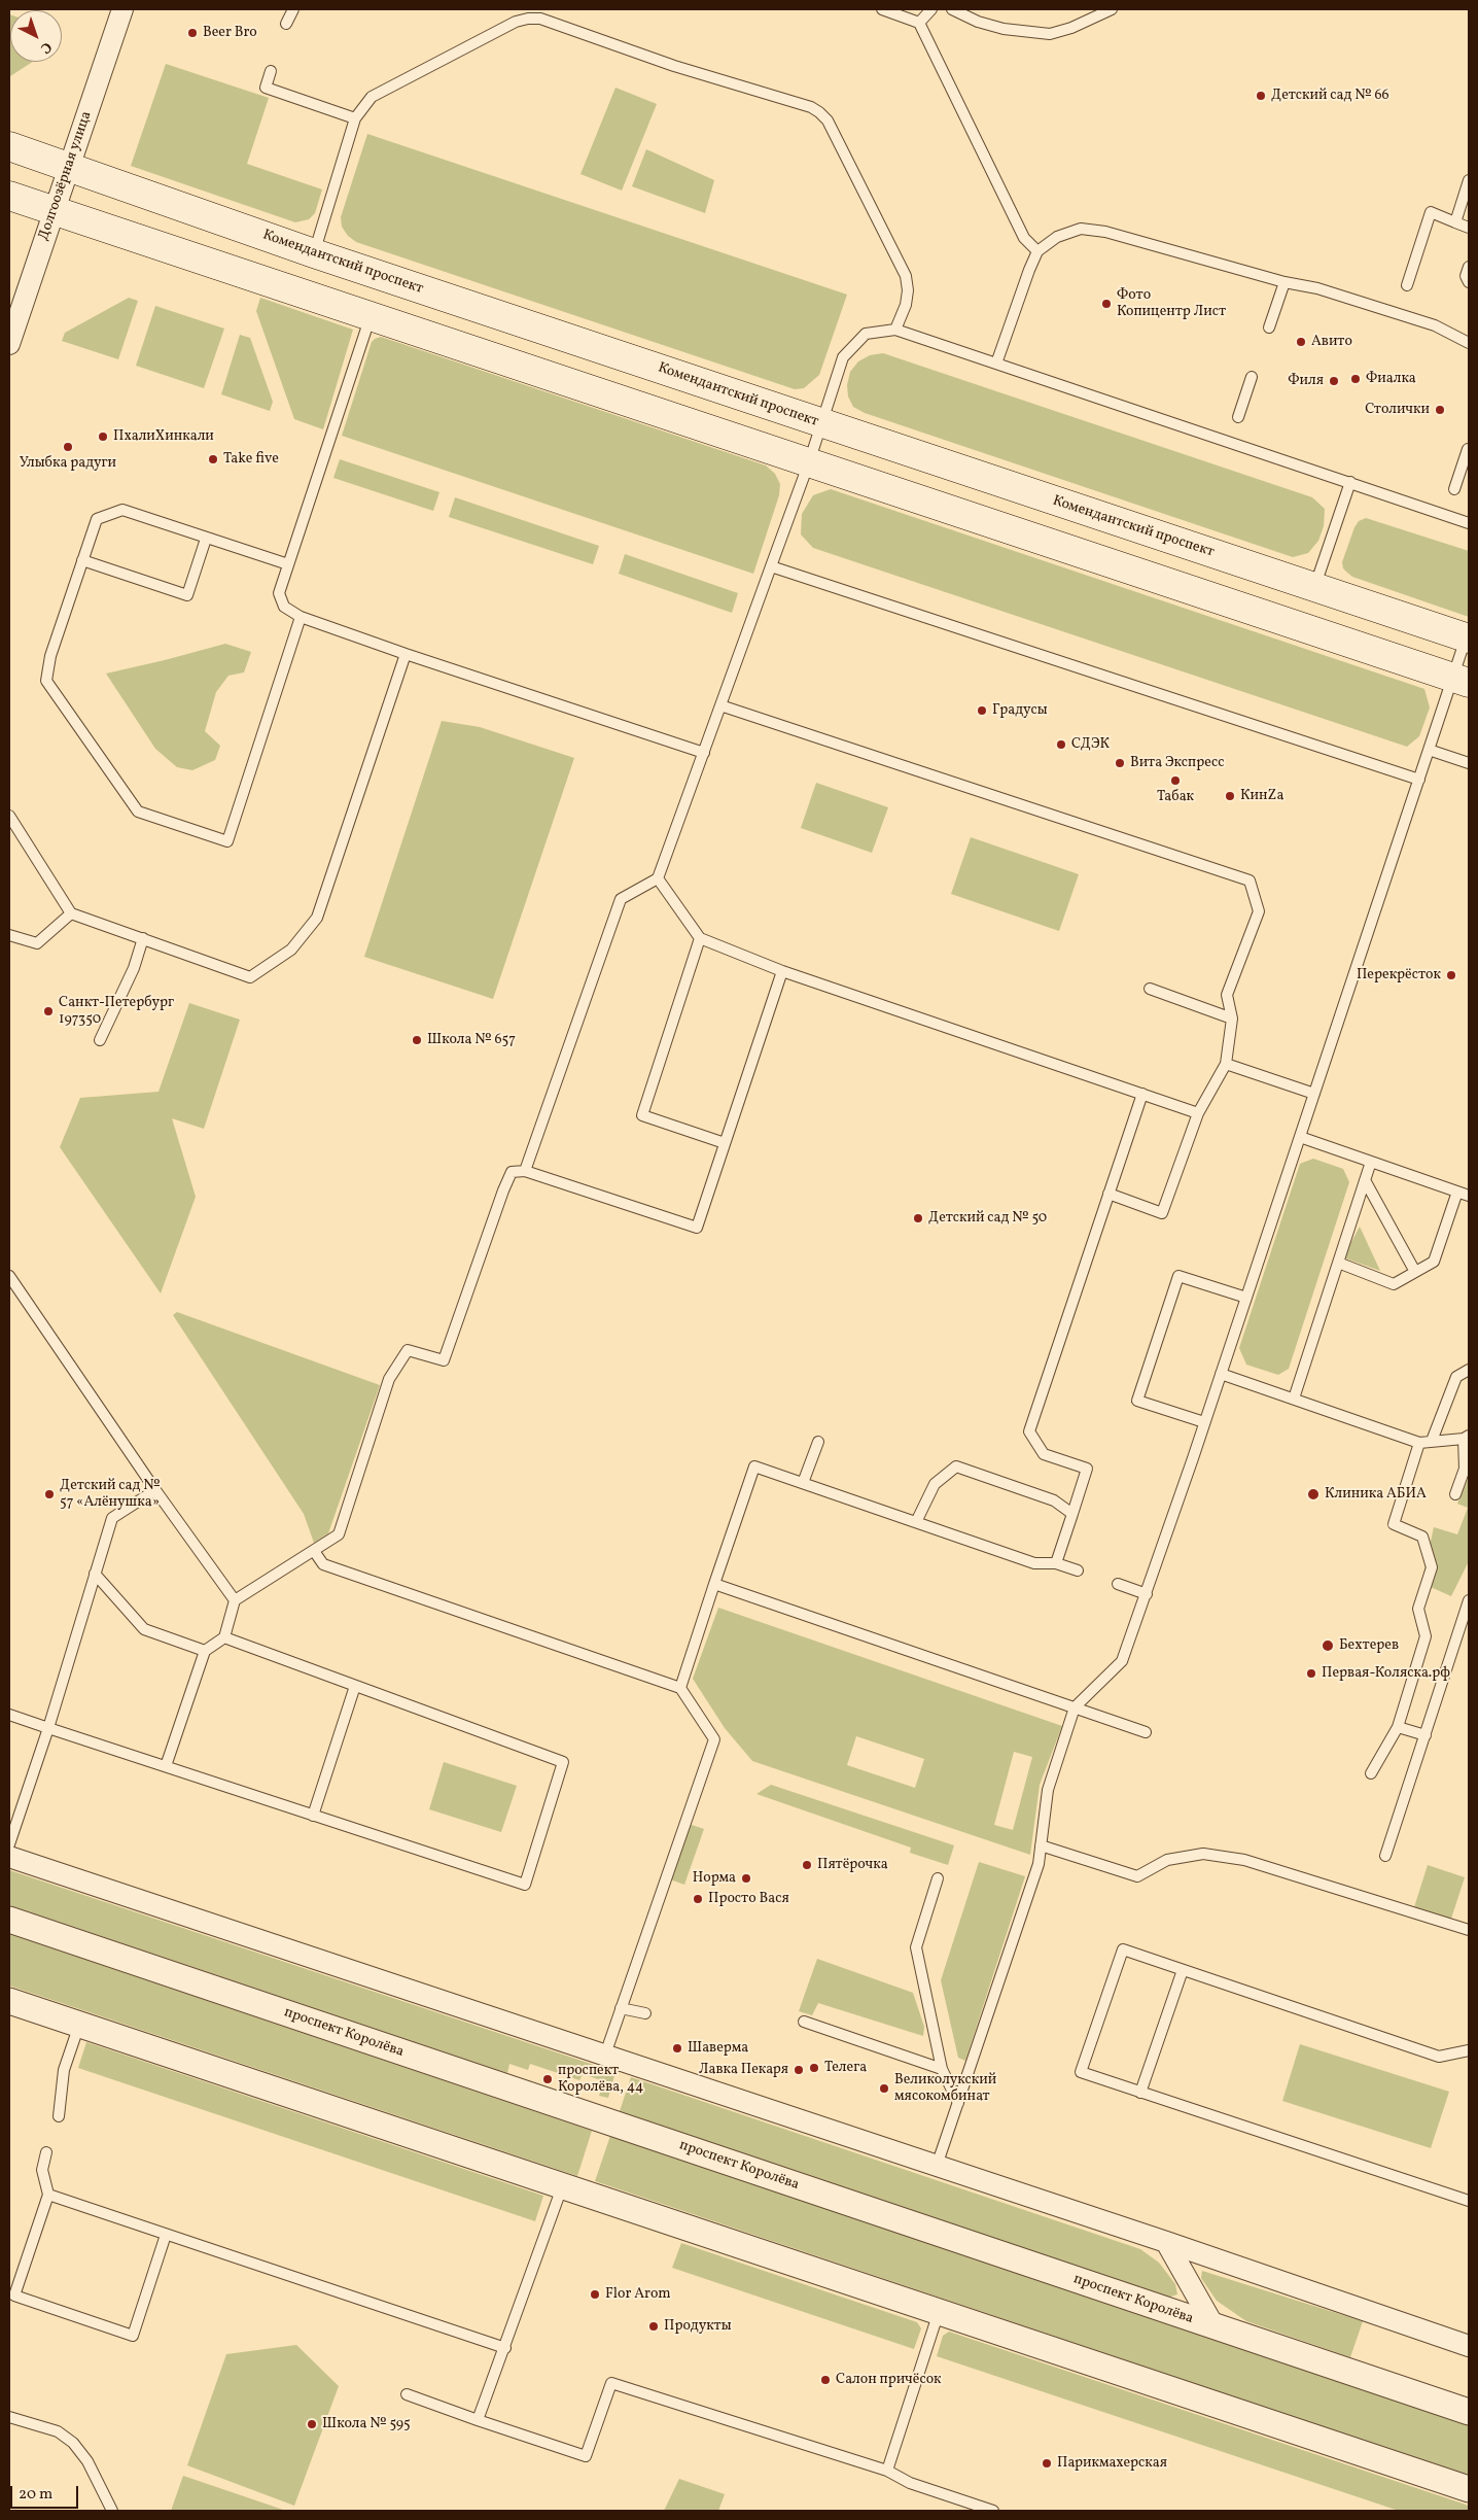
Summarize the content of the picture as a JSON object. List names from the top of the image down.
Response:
{
  "streets": {
    "main road": ["Комендантский проспект"],
    "street": ["Долгоозёрная улица", "проспект Королёва"]
  },
  "crossings": [
    ["Долгоозёрная улица", "Комендантский проспект"]
  ],
  "places": [
    "Beer Bro",
    "Детский сад № 66",
    "Фото Копицентр Лист",
    "Авито",
    "Фиалка",
    "Филя",
    "Столички",
    "ПхалиХинкали",
    "Улыбка радуги",
    "Take five",
    "Градусы",
    "СДЭК",
    "Вита Экспресс",
    "Табак",
    "КинZa",
    "Перекрёсток",
    "Санкт-Петербург 197350",
    "Школа № 657",
    "Детский сад № 50",
    "Детский сад № 57 «Алёнушка»",
    "Клиника АБИА",
    "Бехтерев",
    "Первая-Коляска.рф",
    "Пятёрочка",
    "Норма",
    "Просто Вася",
    "Шаверма",
    "Телега",
    "Лавка Пекаря",
    "проспект Королёва, 44",
    "Великолукский мясокомбинат",
    "Flor Arom",
    "Продукты",
    "Салон причёсок",
    "Школа № 595",
    "Парикмахерская"
  ],
  "scale_bar": "20 m",
  "north": "bottom right"
}
